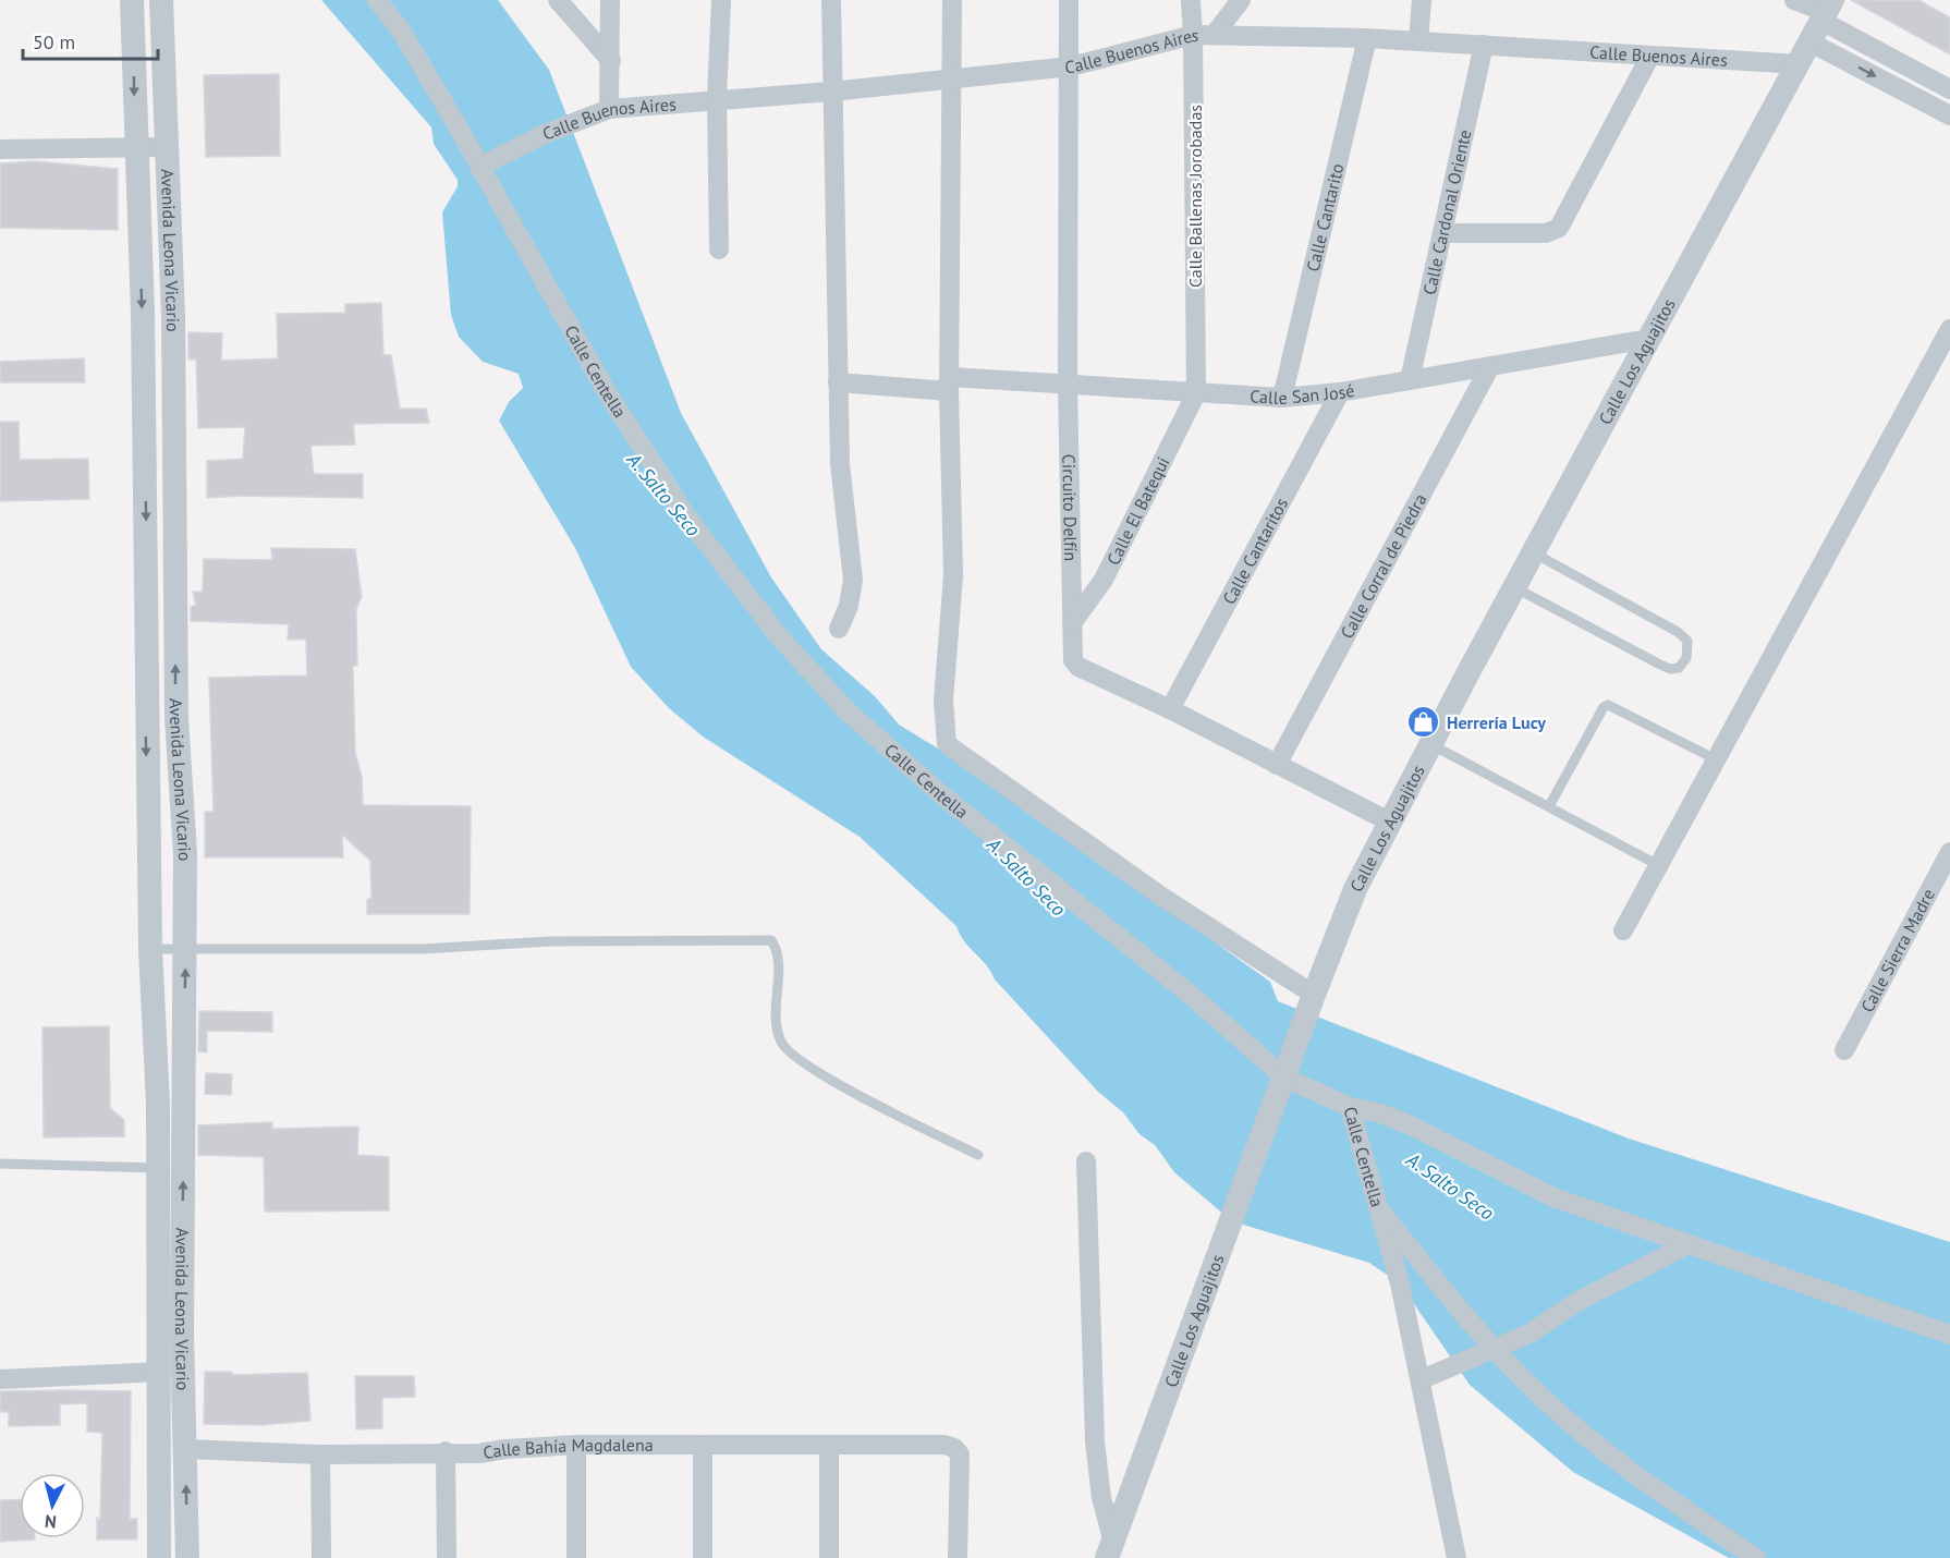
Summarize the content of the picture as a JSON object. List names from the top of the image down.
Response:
{
  "streets": {
    "street": [
      "Calle Buenos Aires",
      "Calle Ballenas Jorobadas",
      "Calle Cardonal Oriente",
      "Calle Cantarito",
      "Avenida Leona Vicario",
      "Calle Los Aguajitos",
      "Calle Centella",
      "Calle San José",
      "Circuito Delfín",
      "Calle El Batequi",
      "Calle Cantaritos",
      "Calle Corral de Piedra",
      "Calle Sierra Madre",
      "Calle Bahía Magdalena"
    ]
  },
  "crossings": [
    ["Calle Buenos Aires", "Calle Ballenas Jorobadas"],
    ["Calle Buenos Aires", "Calle Cardonal Oriente"],
    ["Calle Buenos Aires", "Calle Cantarito"],
    ["Calle Buenos Aires", "Calle Los Aguajitos"],
    ["Calle Buenos Aires", "Calle Centella"],
    ["Calle Buenos Aires", "Circuito Delfín"],
    ["Calle Ballenas Jorobadas", "Calle San José"],
    ["Calle Ballenas Jorobadas", "Calle El Batequi"],
    ["Calle Cardonal Oriente", "Calle San José"],
    ["Calle Cantarito", "Calle San José"],
    ["Avenida Leona Vicario", "Calle Bahía Magdalena"],
    ["Calle Los Aguajitos", "Calle Centella"],
    ["Calle Los Aguajitos", "Calle San José"],
    ["Calle Los Aguajitos", "Circuito Delfín"],
    ["Calle San José", "Circuito Delfín"],
    ["Calle San José", "Calle El Batequi"],
    ["Calle San José", "Calle Cantaritos"],
    ["Calle San José", "Calle Corral de Piedra"],
    ["Circuito Delfín", "Calle El Batequi"],
    ["Circuito Delfín", "Calle Cantaritos"],
    ["Circuito Delfín", "Calle Corral de Piedra"]
  ],
  "water": ["A. Salto Seco"],
  "places": {
    "shop": ["Herrería Lucy"]
  },
  "scale_bar": "50 m",
  "north": "bottom"
}
